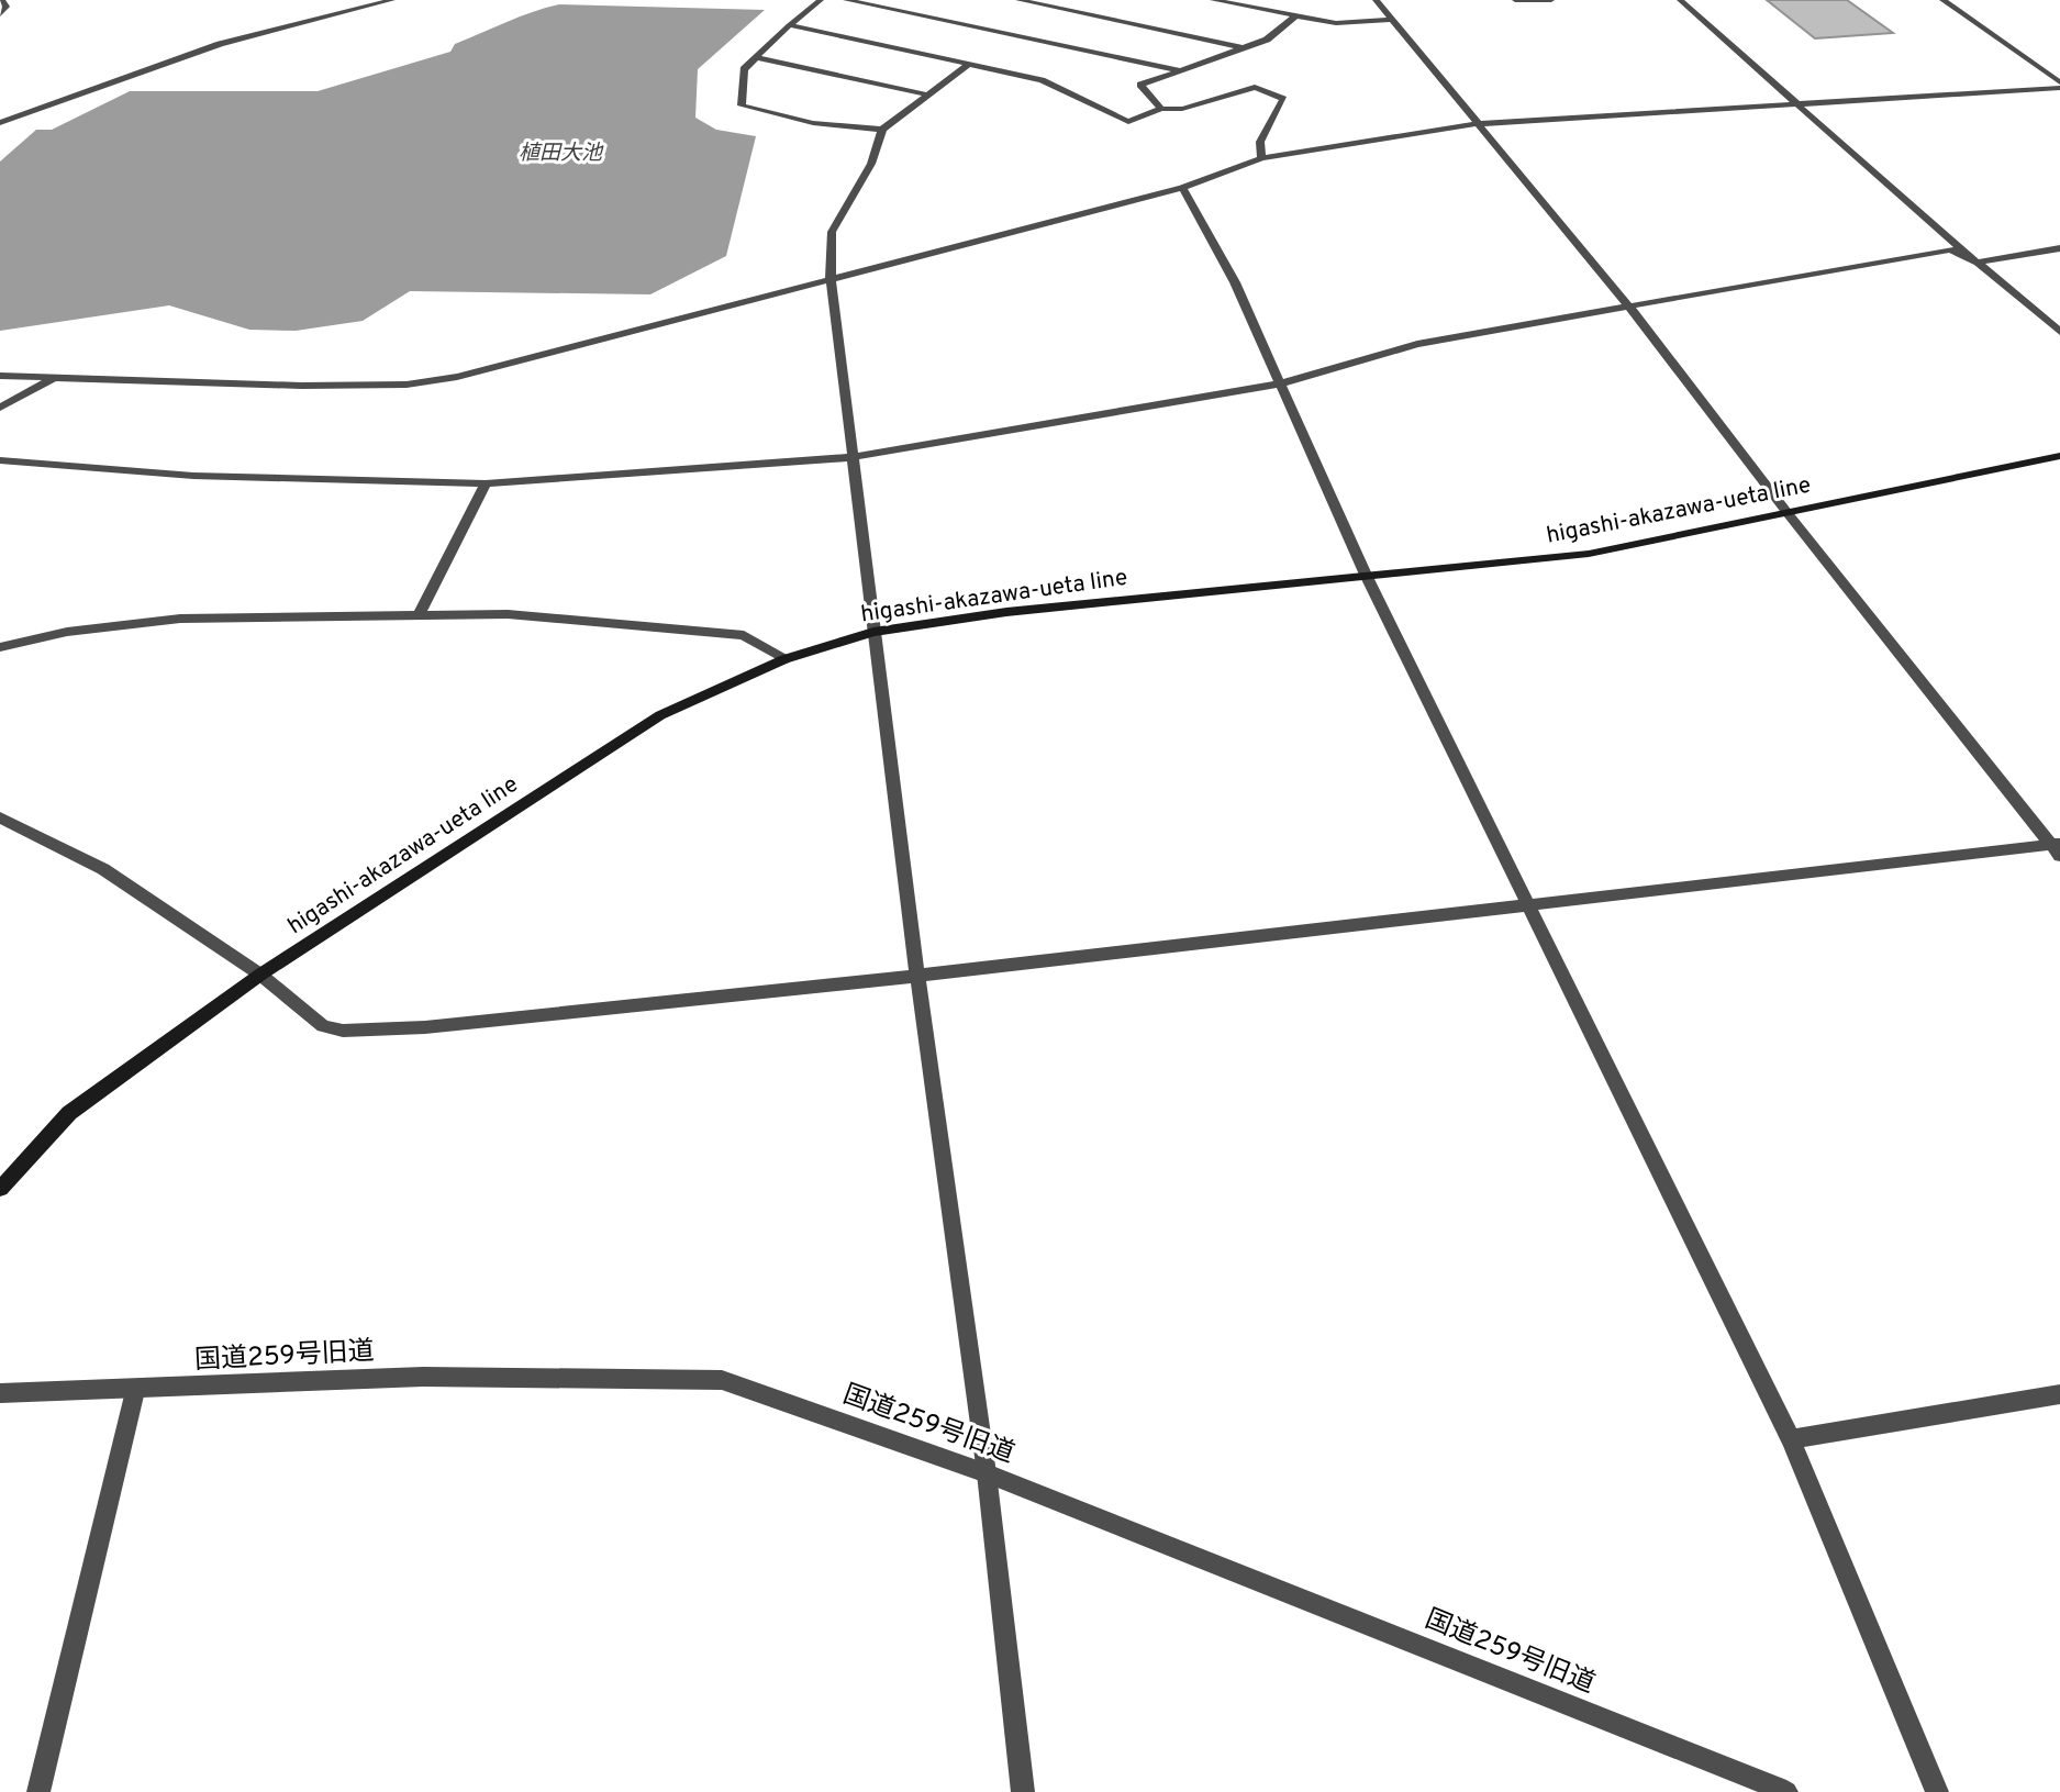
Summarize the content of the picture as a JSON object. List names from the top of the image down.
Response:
{
  "streets": {
    "main road": ["higashi-akazawa-ueta line"],
    "street": ["国道259号旧道"]
  },
  "water": ["植田大池"]
}
